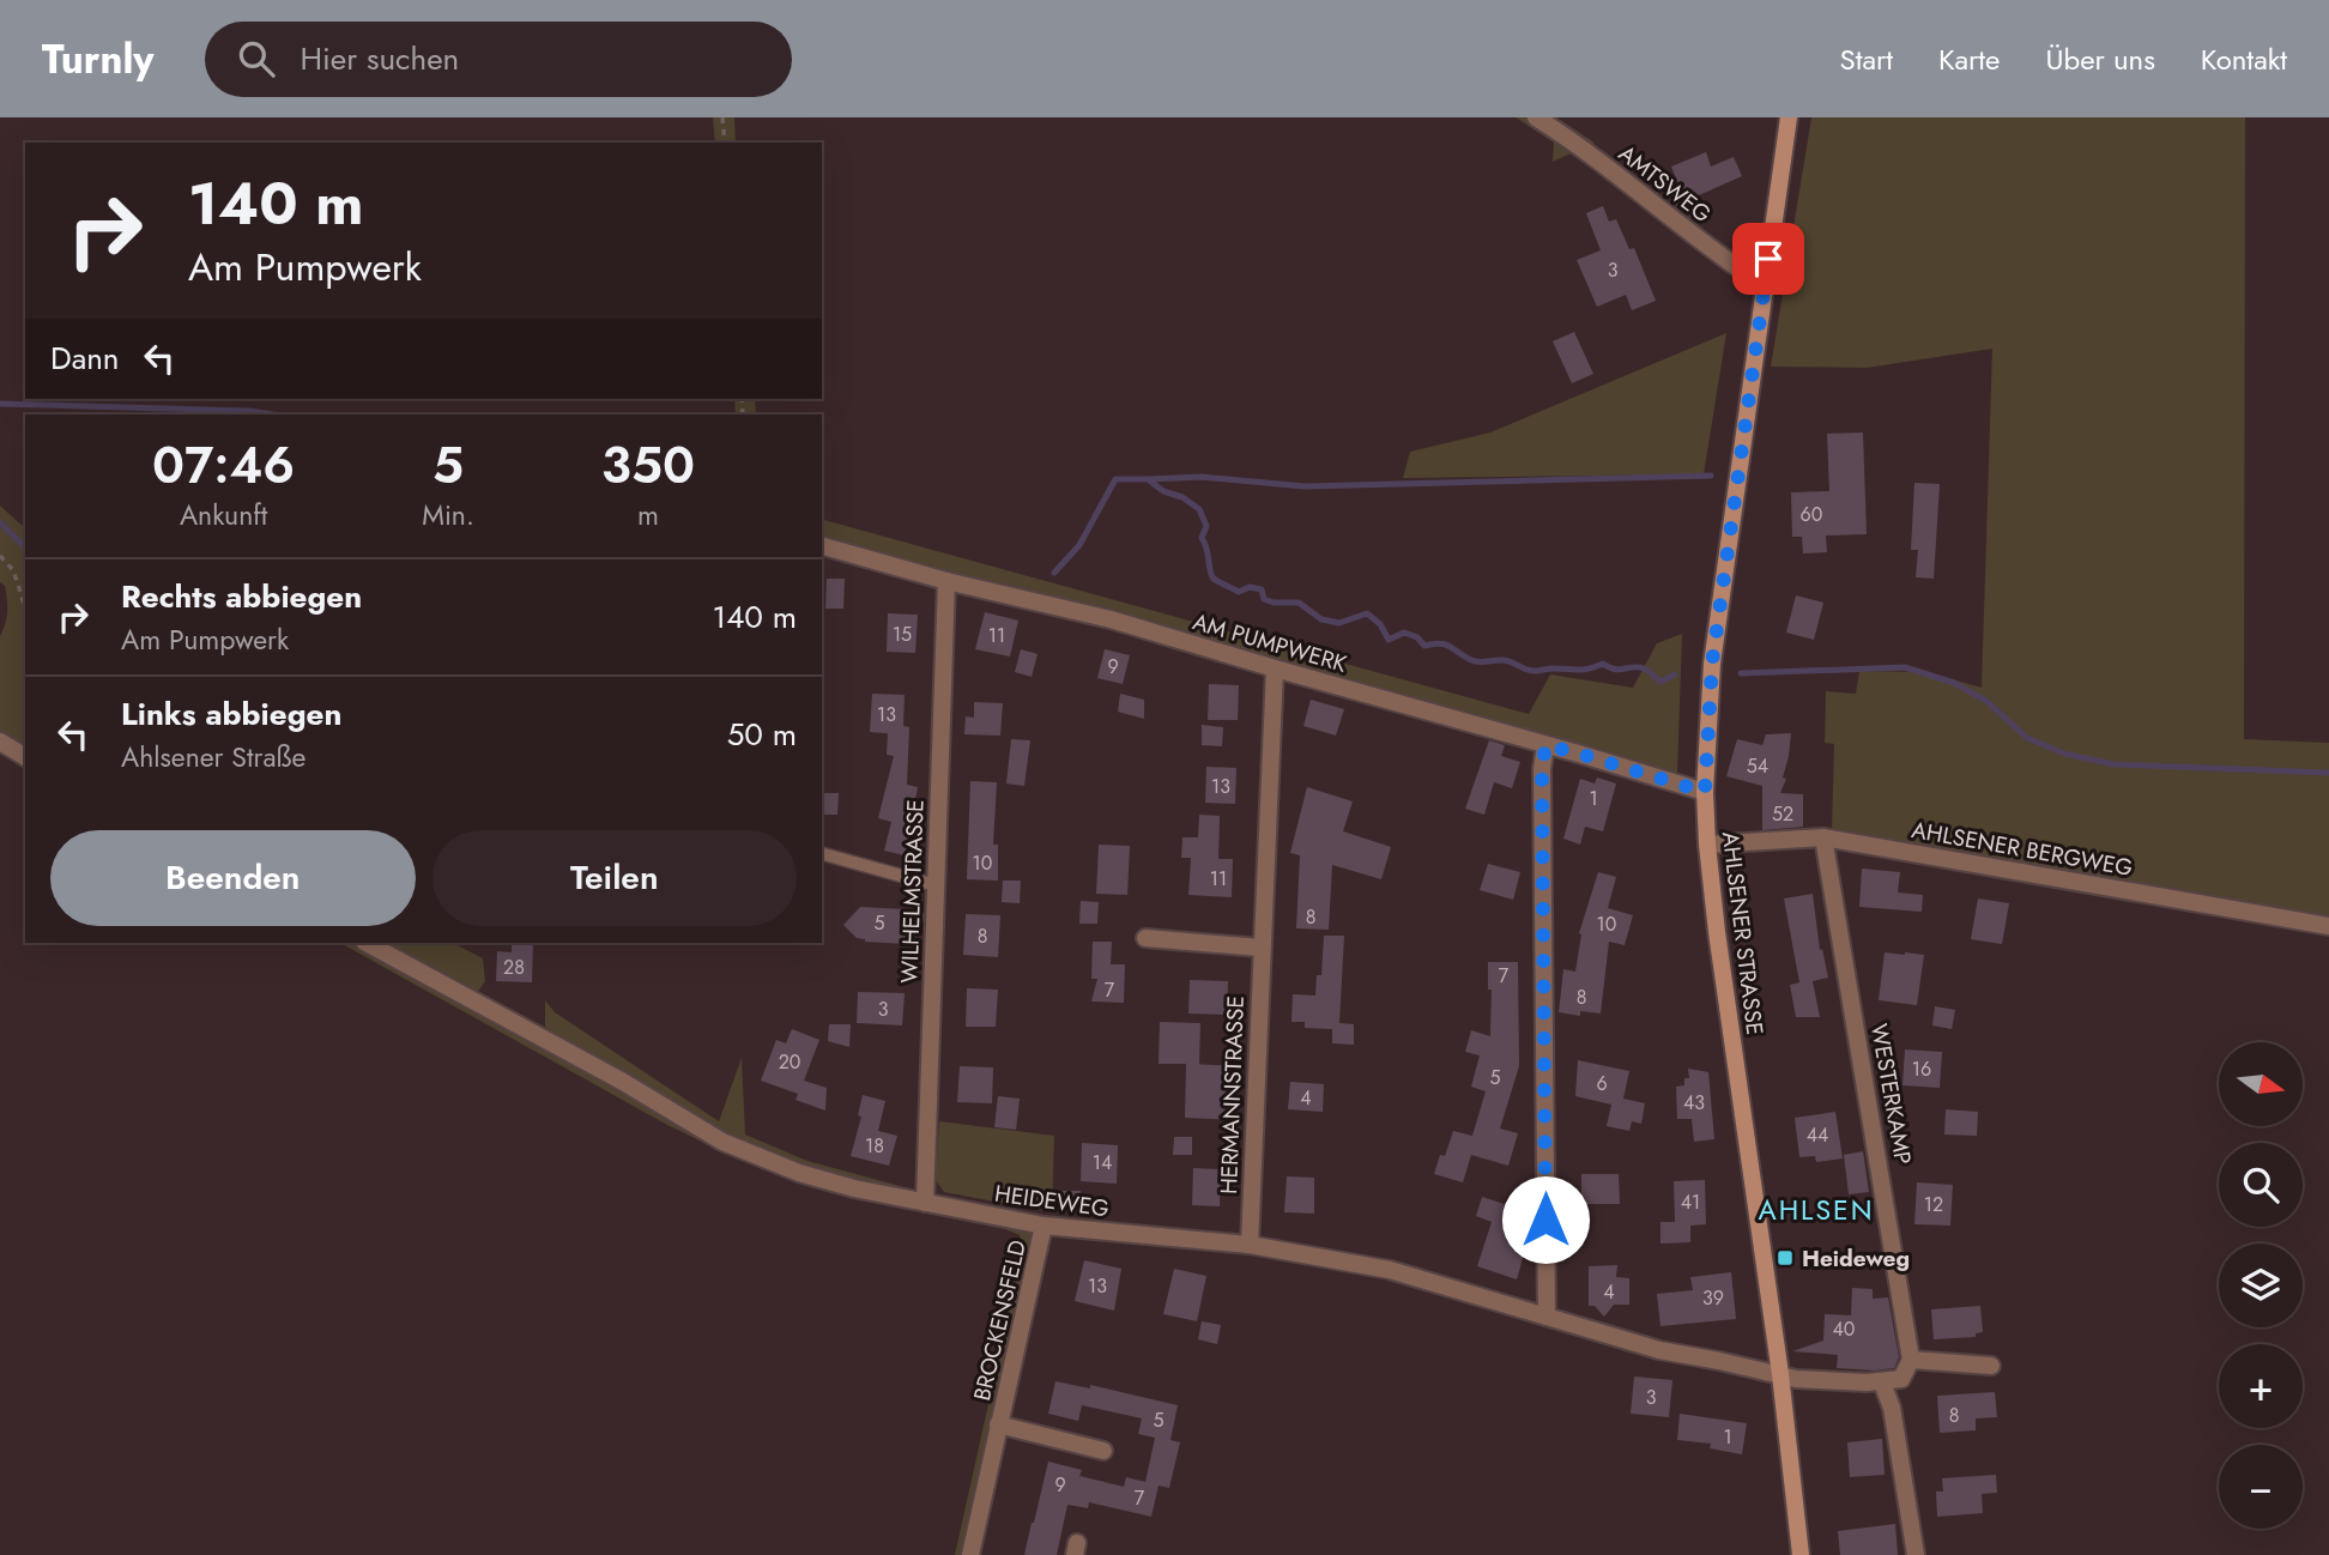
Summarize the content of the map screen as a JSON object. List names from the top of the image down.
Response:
{
  "streets": {
    "main road": ["AHLSENER STRASSE"],
    "street": [
      "AMTSWEG",
      "AM PUMPWERK",
      "AHLSENER BERGWEG",
      "WILHELMSTRASSE",
      "WESTERKAMP",
      "HERMANNSTRASSE",
      "HEIDEWEG",
      "BROCKENSFELD"
    ]
  },
  "crossings": [
    ["AMTSWEG", "AHLSENER STRASSE"],
    ["AM PUMPWERK", "WILHELMSTRASSE"],
    ["AM PUMPWERK", "AHLSENER STRASSE"],
    ["AM PUMPWERK", "HERMANNSTRASSE"],
    ["AHLSENER BERGWEG", "AHLSENER STRASSE"],
    ["AHLSENER BERGWEG", "WESTERKAMP"],
    ["WILHELMSTRASSE", "HEIDEWEG"],
    ["AHLSENER STRASSE", "HEIDEWEG"],
    ["HERMANNSTRASSE", "HEIDEWEG"],
    ["HEIDEWEG", "BROCKENSFELD"]
  ],
  "districts": ["AHLSEN"],
  "places": {
    "transit": ["Heideweg"]
  },
  "house_numbers": [
    "3",
    "60",
    "15",
    "11",
    "9",
    "13",
    "54",
    "13",
    "1",
    "52",
    "10",
    "11",
    "8",
    "5",
    "10",
    "8",
    "28",
    "7",
    "7",
    "8",
    "3",
    "20",
    "16",
    "5",
    "6",
    "4",
    "43",
    "44",
    "18",
    "14",
    "41",
    "12",
    "13",
    "4",
    "39",
    "40",
    "3",
    "8",
    "5",
    "1",
    "9",
    "7"
  ],
  "north": "right",
  "page": {
    "header": "Turnly",
    "search": "Hier suchen",
    "nav": [
      "Start",
      "Karte",
      "Über uns",
      "Kontakt"
    ],
    "turn": ["140 m", "Am Pumpwerk"],
    "then": "Dann",
    "eta": [
      "07:46",
      "Ankunft",
      "5",
      "Min.",
      "350",
      "m"
    ],
    "list": [
      {
        "name": "Rechts abbiegen",
        "note": "Am Pumpwerk",
        "value": "140 m"
      },
      {
        "name": "Links abbiegen",
        "note": "Ahlsener Straße",
        "value": "50 m"
      }
    ],
    "buttons": ["Beenden", "Teilen"],
    "map_buttons": ["+", "−"]
  }
}
